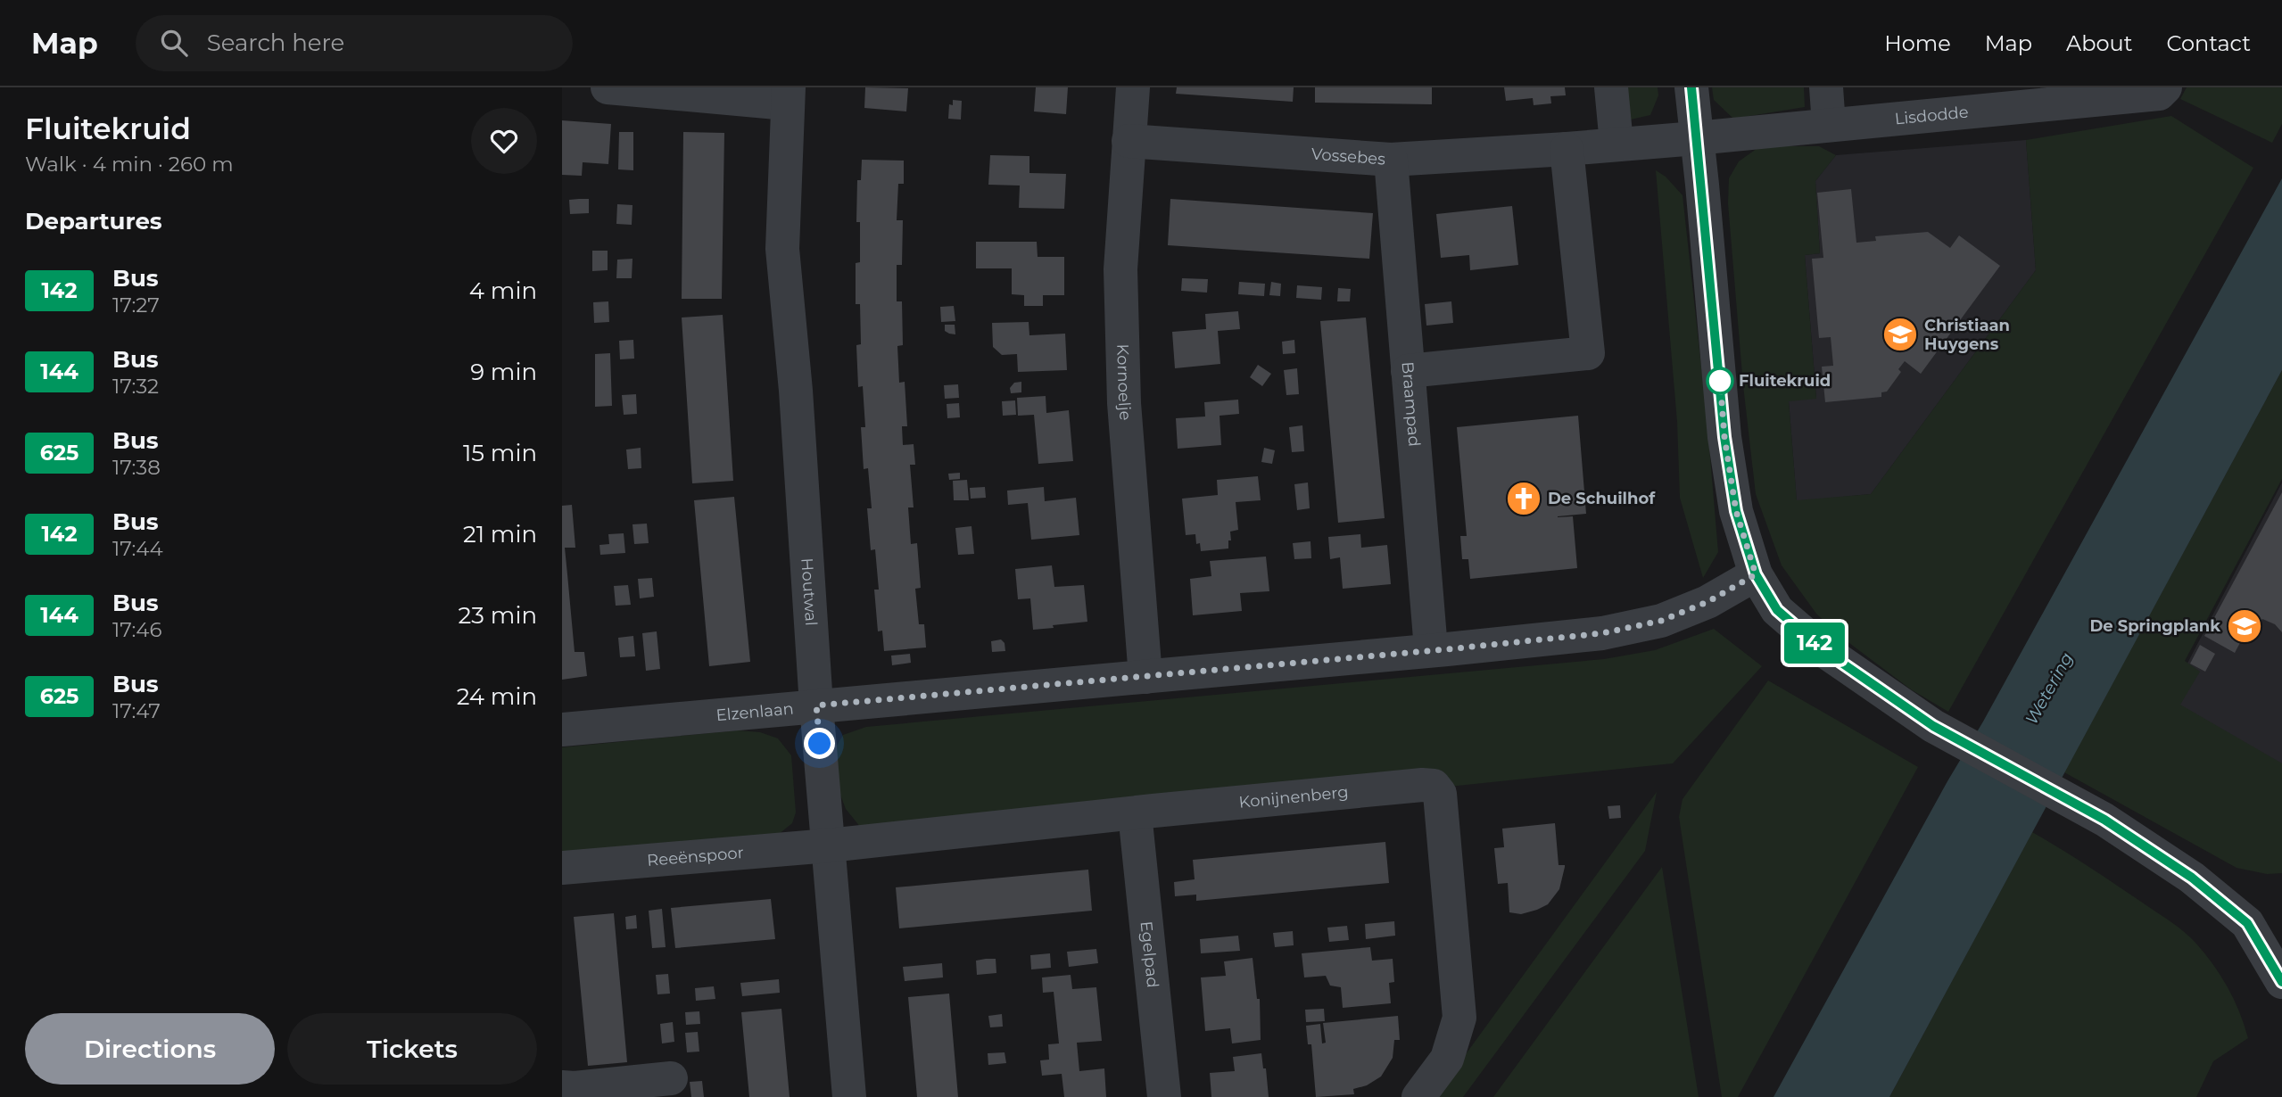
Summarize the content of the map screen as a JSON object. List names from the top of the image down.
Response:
{
  "streets": {
    "street": [
      "Lisdodde",
      "Vossebes",
      "Kornoelje",
      "Braampad",
      "Houtwal",
      "Elzenlaan",
      "Konijnenberg",
      "Reeënspoor",
      "Egelpad"
    ]
  },
  "crossings": [
    ["Lisdodde", "Vossebes"],
    ["Vossebes", "Kornoelje"],
    ["Vossebes", "Braampad"],
    ["Kornoelje", "Elzenlaan"],
    ["Braampad", "Elzenlaan"],
    ["Houtwal", "Elzenlaan"],
    ["Houtwal", "Konijnenberg"],
    ["Houtwal", "Reeënspoor"],
    ["Konijnenberg", "Reeënspoor"],
    ["Konijnenberg", "Egelpad"]
  ],
  "water": ["Wetering"],
  "places": {
    "school or university": ["Christiaan Huygens", "De Springplank"],
    "other": ["Fluitekruid"],
    "church": ["De Schuilhof"]
  },
  "lines": ["bus line 142"],
  "page": {
    "header": "Map",
    "search": "Search here",
    "nav": [
      "Home",
      "Map",
      "About",
      "Contact"
    ],
    "heading": [
      ["Fluitekruid", "Walk · 4 min · 260 m"],
      "Departures"
    ],
    "on_map": "142",
    "list": [
      {
        "mark": "142",
        "name": "Bus",
        "note": "17:27",
        "value": "4 min"
      },
      {
        "mark": "144",
        "name": "Bus",
        "note": "17:32",
        "value": "9 min"
      },
      {
        "mark": "625",
        "name": "Bus",
        "note": "17:38",
        "value": "15 min"
      },
      {
        "mark": "142",
        "name": "Bus",
        "note": "17:44",
        "value": "21 min"
      },
      {
        "mark": "144",
        "name": "Bus",
        "note": "17:46",
        "value": "23 min"
      },
      {
        "mark": "625",
        "name": "Bus",
        "note": "17:47",
        "value": "24 min"
      }
    ],
    "buttons": ["Directions", "Tickets"]
  }
}
